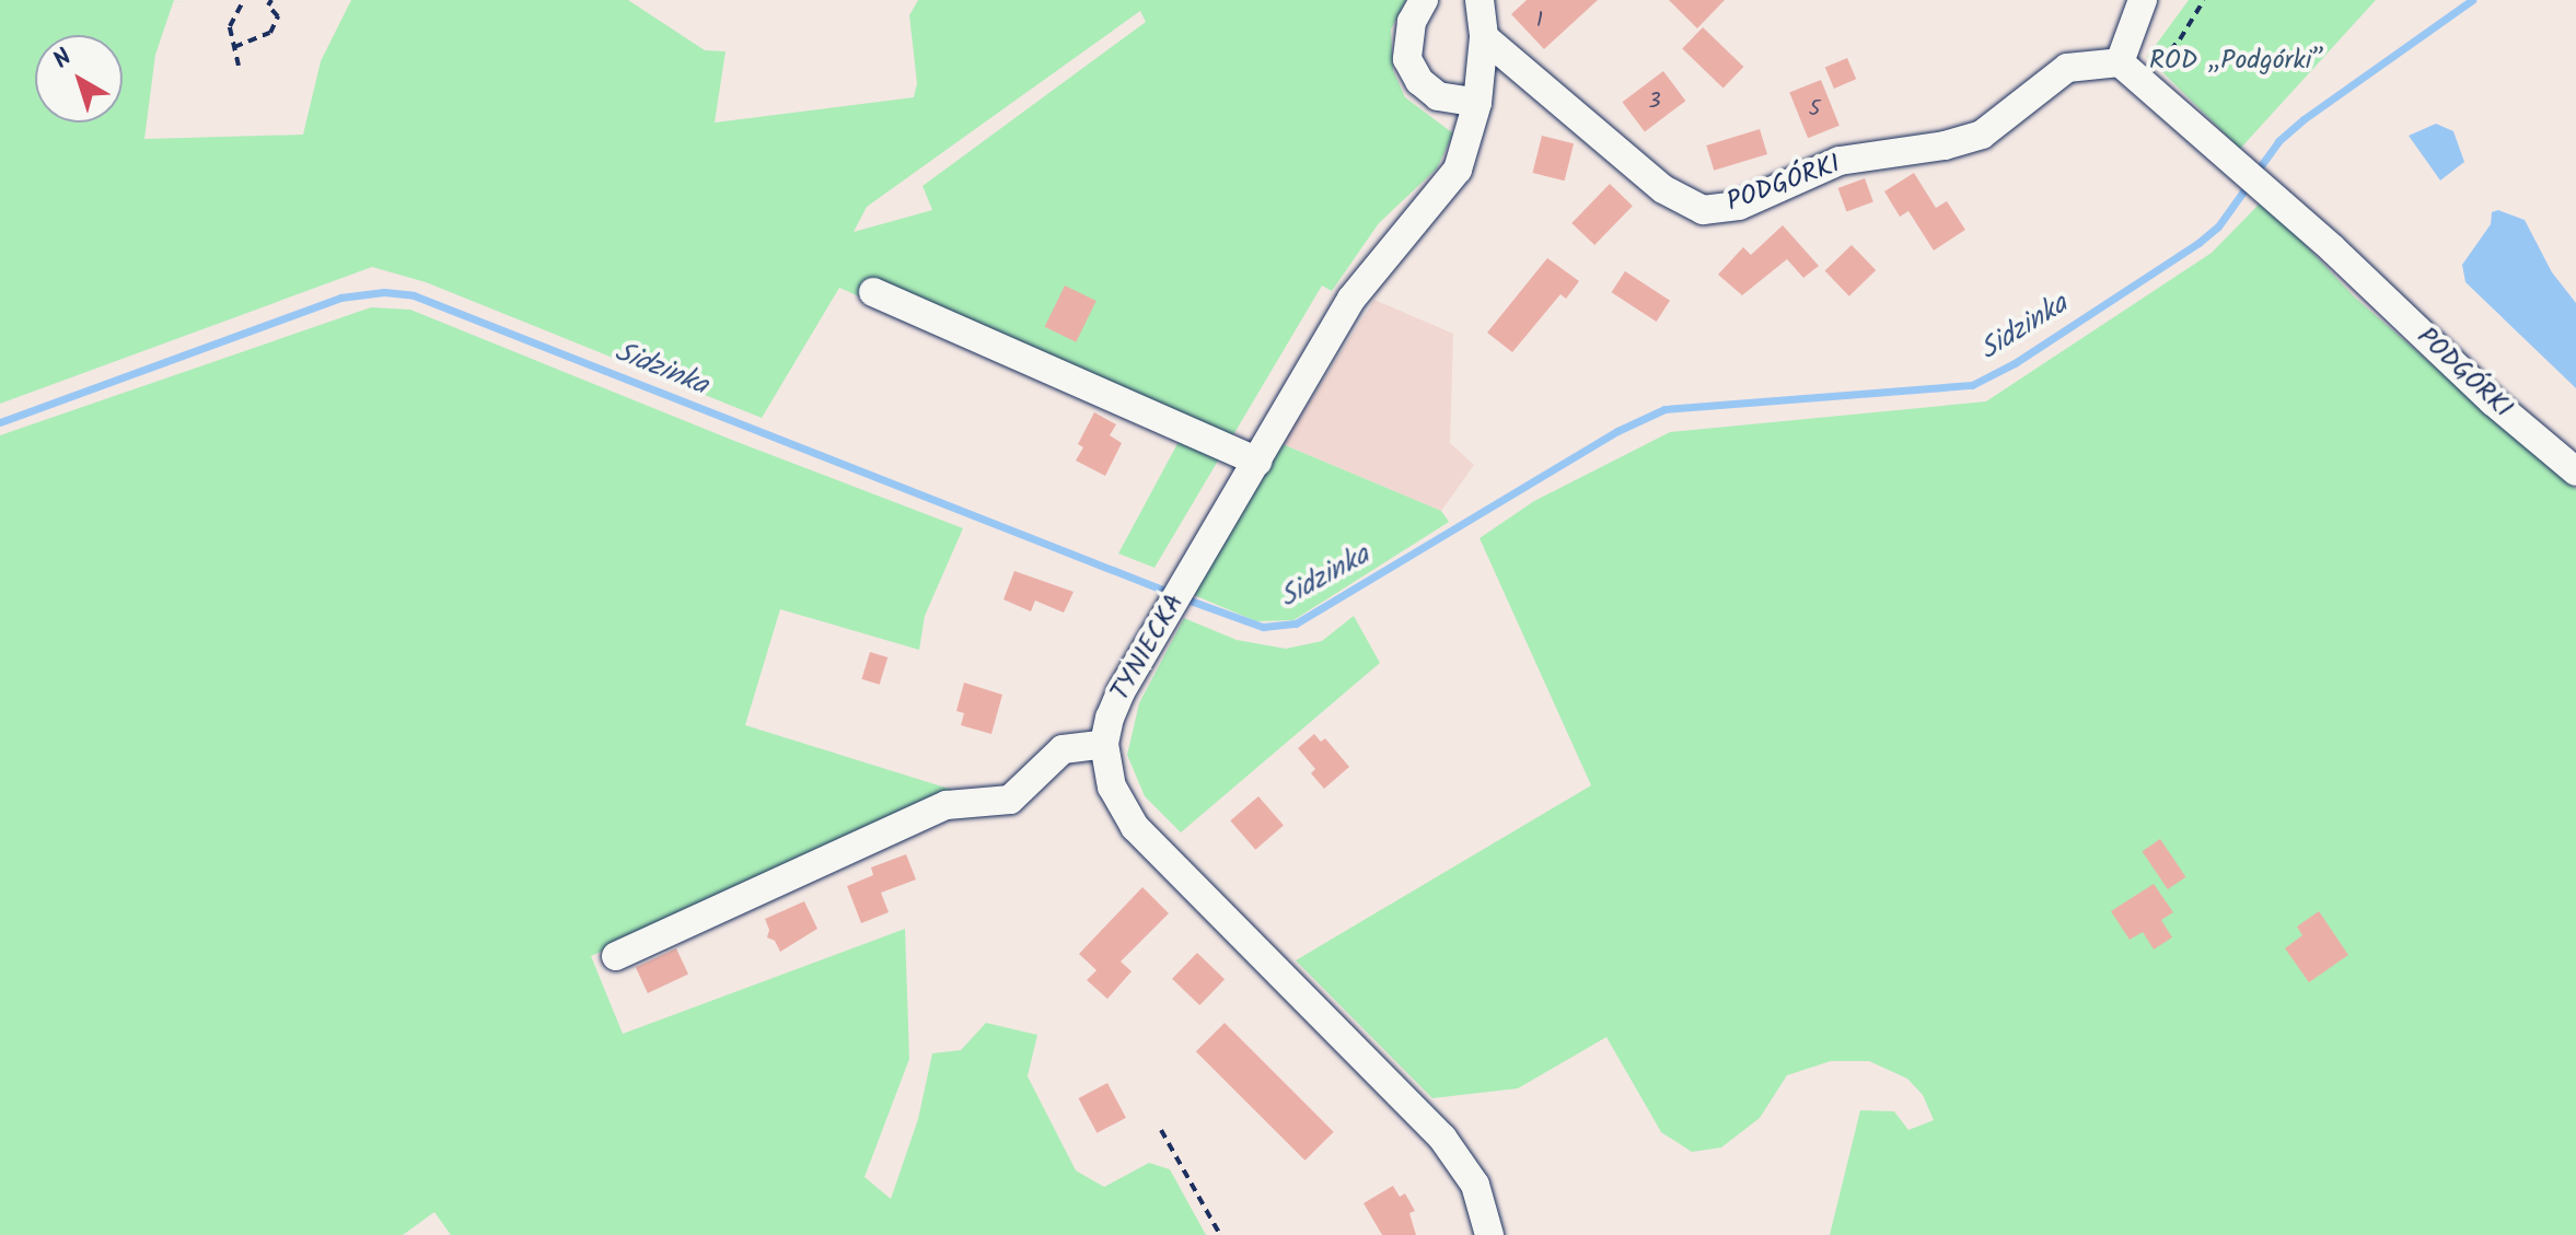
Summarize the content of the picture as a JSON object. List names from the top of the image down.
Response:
{
  "streets": {
    "street": ["PODGÓRKI", "TYNIECKA"]
  },
  "crossings": [
    ["PODGÓRKI", "TYNIECKA"]
  ],
  "water": ["Sidzinka"],
  "parks": ["ROD „Podgórki”"],
  "house_numbers": ["1", "3", "5"],
  "north": "top left"
}
